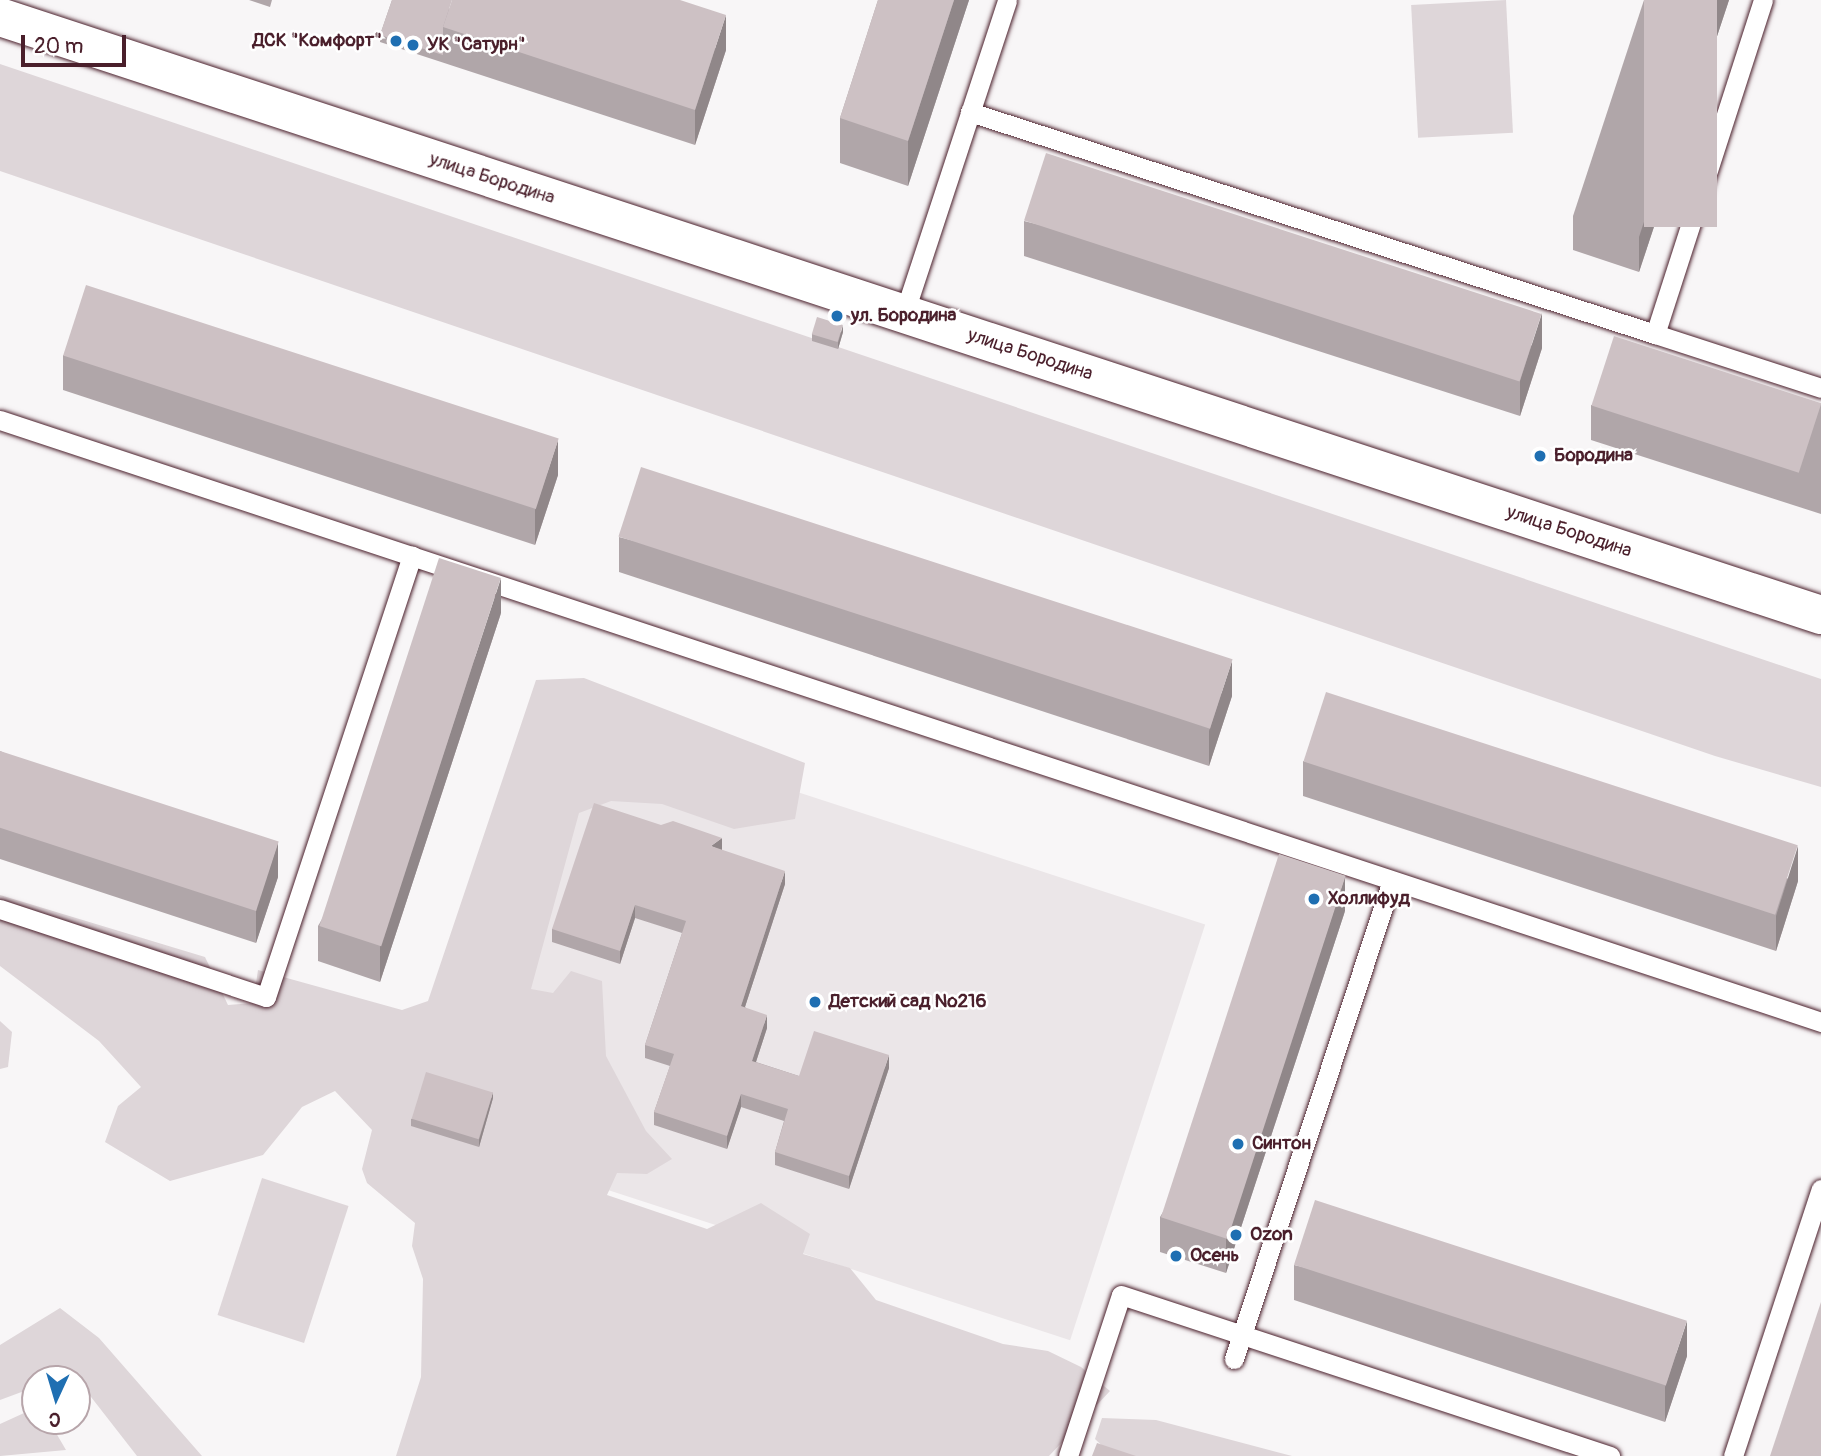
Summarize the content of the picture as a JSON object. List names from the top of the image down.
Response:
{
  "streets": {
    "street": ["улица Бородина"]
  },
  "places": [
    "ДСК \"Комфорт\"",
    "УК \"Сатурн\"",
    "ул. Бородина",
    "Бородина",
    "Холлифуд",
    "Детский сад №216",
    "Синтон",
    "Ozon",
    "Осень"
  ],
  "scale_bar": "20 m",
  "north": "bottom"
}
